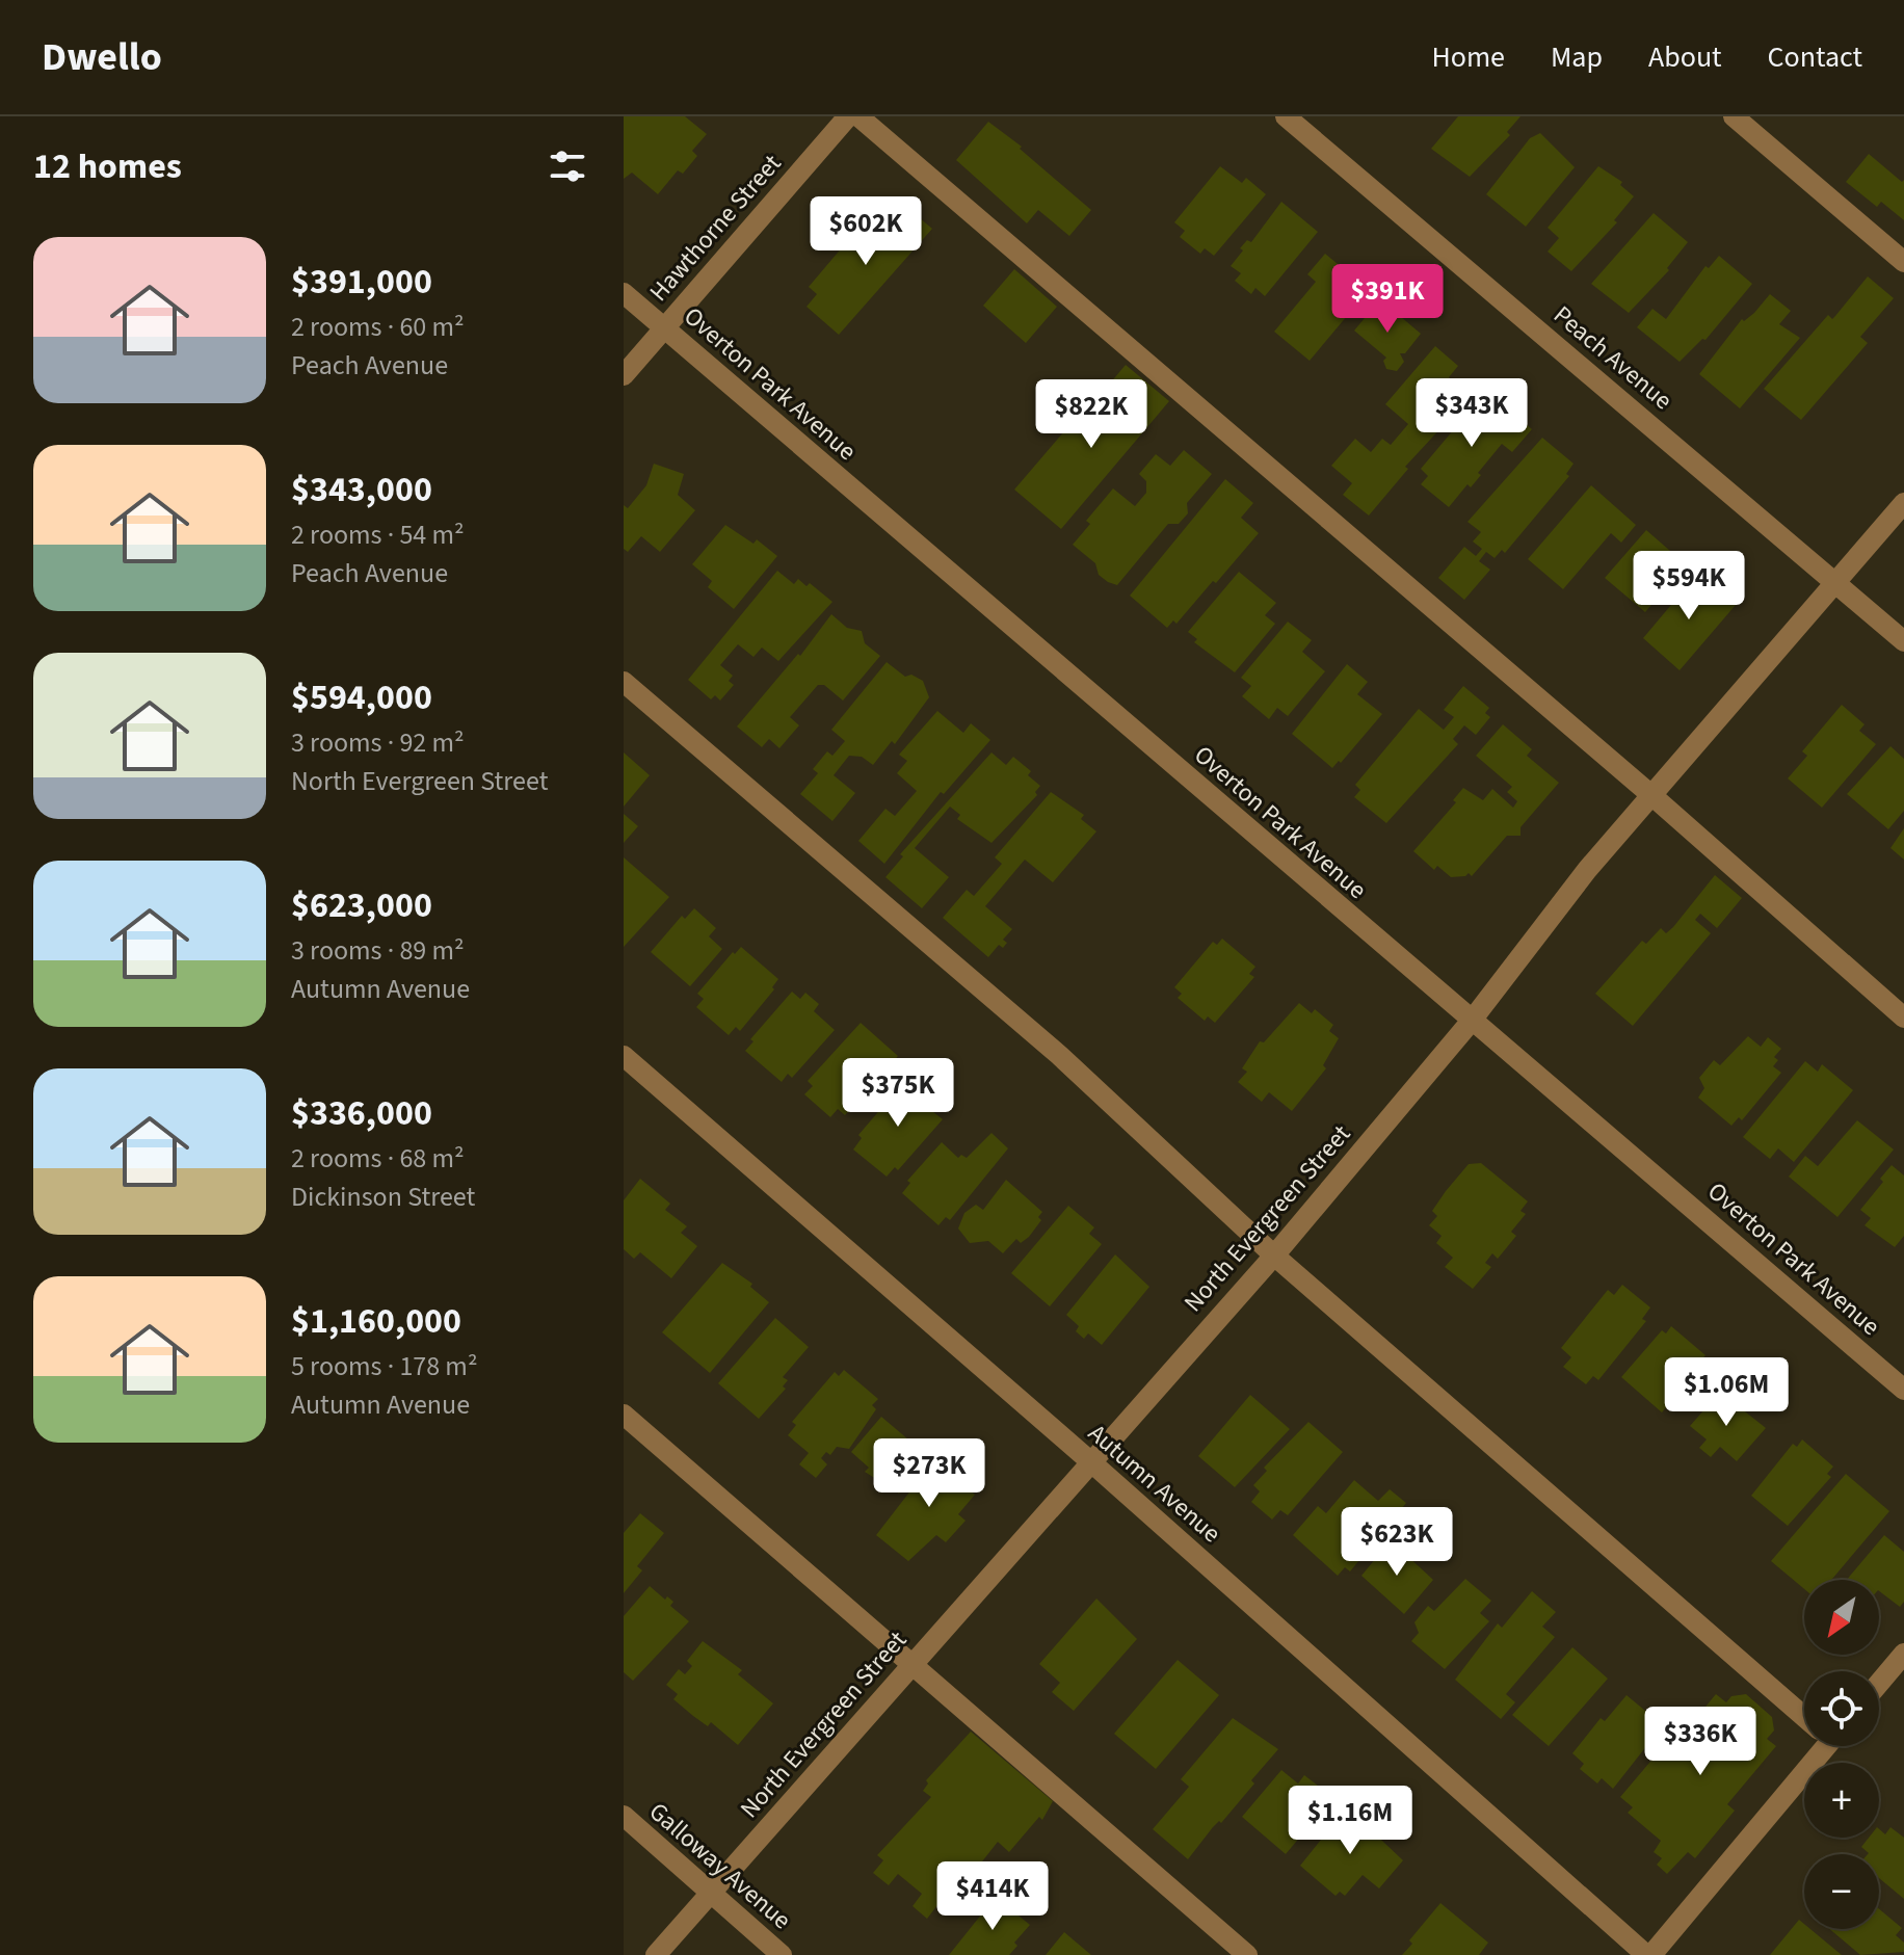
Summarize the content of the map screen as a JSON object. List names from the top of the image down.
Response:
{
  "streets": {
    "street": [
      "Hawthorne Street",
      "Peach Avenue",
      "Overton Park Avenue",
      "North Evergreen Street",
      "Autumn Avenue",
      "Galloway Avenue"
    ]
  },
  "crossings": [
    ["Hawthorne Street", "Overton Park Avenue"],
    ["Peach Avenue", "North Evergreen Street"],
    ["Overton Park Avenue", "North Evergreen Street"],
    ["North Evergreen Street", "Autumn Avenue"],
    ["North Evergreen Street", "Galloway Avenue"]
  ],
  "north": "bottom left",
  "page": {
    "header": "Dwello",
    "nav": [
      "Home",
      "Map",
      "About",
      "Contact"
    ],
    "heading": "12 homes",
    "price": [
      "$602K",
      "$391K",
      "$343K",
      "$822K",
      "$594K",
      "$375K",
      "$1.06M",
      "$273K",
      "$623K",
      "$336K",
      "$1.16M",
      "$414K"
    ],
    "list": [
      {
        "name": "$391,000",
        "note": "2 rooms · 60 m² · Peach Avenue"
      },
      {
        "name": "$343,000",
        "note": "2 rooms · 54 m² · Peach Avenue"
      },
      {
        "name": "$594,000",
        "note": "3 rooms · 92 m² · North Evergreen Street"
      },
      {
        "name": "$623,000",
        "note": "3 rooms · 89 m² · Autumn Avenue"
      },
      {
        "name": "$336,000",
        "note": "2 rooms · 68 m² · Dickinson Street"
      },
      {
        "name": "$1,160,000",
        "note": "5 rooms · 178 m² · Autumn Avenue"
      }
    ],
    "map_buttons": ["+", "−"]
  }
}
